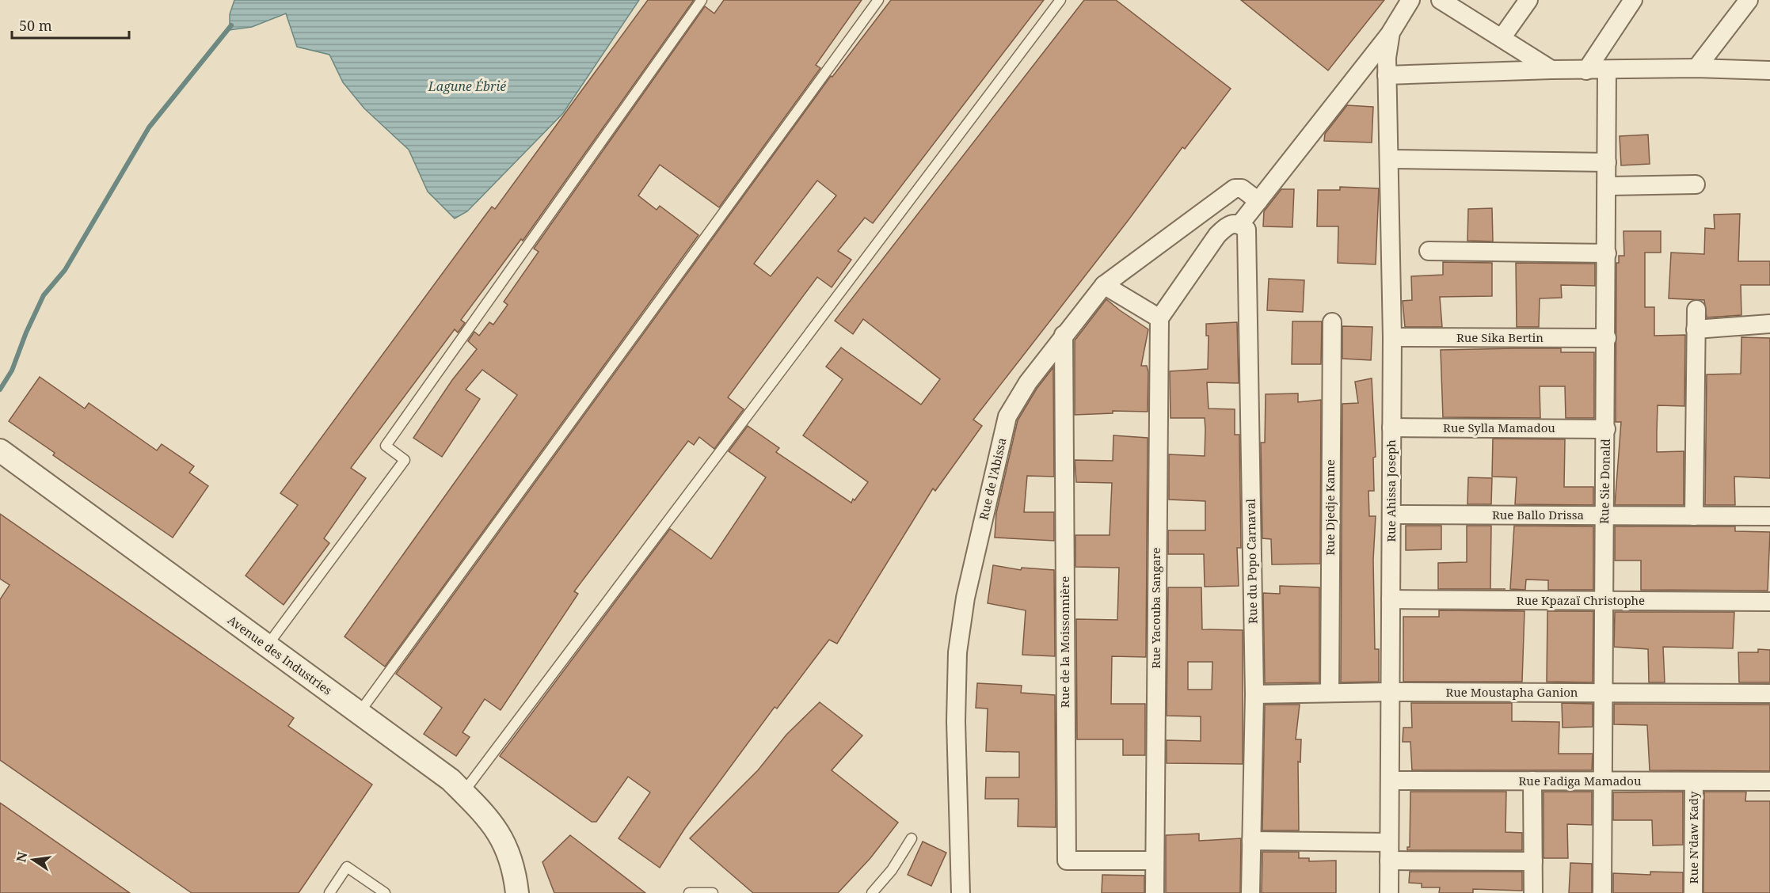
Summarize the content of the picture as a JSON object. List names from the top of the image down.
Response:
{
  "streets": {
    "street": [
      "Rue Sika Bertin",
      "Rue Sylla Mamadou",
      "Rue de l'Abissa",
      "Rue Sie Donald",
      "Rue Ahissa Joseph",
      "Rue Djedje Kame",
      "Rue Ballo Drissa",
      "Rue du Popo Carnaval",
      "Rue Kpazaï Christophe",
      "Rue Yacouba Sangare",
      "Rue de la Moissonnière",
      "Avenue des Industries",
      "Rue Moustapha Ganion",
      "Rue Fadiga Mamadou",
      "Rue N'daw Kady"
    ]
  },
  "crossings": [
    ["Rue Sika Bertin", "Rue Sie Donald"],
    ["Rue Sika Bertin", "Rue Ahissa Joseph"],
    ["Rue Sylla Mamadou", "Rue Sie Donald"],
    ["Rue Sylla Mamadou", "Rue Ahissa Joseph"],
    ["Rue de l'Abissa", "Rue de la Moissonnière"],
    ["Rue Sie Donald", "Rue Ballo Drissa"],
    ["Rue Sie Donald", "Rue Kpazaï Christophe"],
    ["Rue Sie Donald", "Rue Moustapha Ganion"],
    ["Rue Sie Donald", "Rue Fadiga Mamadou"],
    ["Rue Ahissa Joseph", "Rue Ballo Drissa"],
    ["Rue Ahissa Joseph", "Rue Kpazaï Christophe"],
    ["Rue Ahissa Joseph", "Rue Moustapha Ganion"],
    ["Rue Ahissa Joseph", "Rue Fadiga Mamadou"],
    ["Rue Djedje Kame", "Rue Moustapha Ganion"],
    ["Rue du Popo Carnaval", "Rue Moustapha Ganion"],
    ["Rue Yacouba Sangare", "Rue de la Moissonnière"],
    ["Rue Fadiga Mamadou", "Rue N'daw Kady"]
  ],
  "water": ["Lagune Ébrié"],
  "scale_bar": "50 m",
  "north": "left"
}
